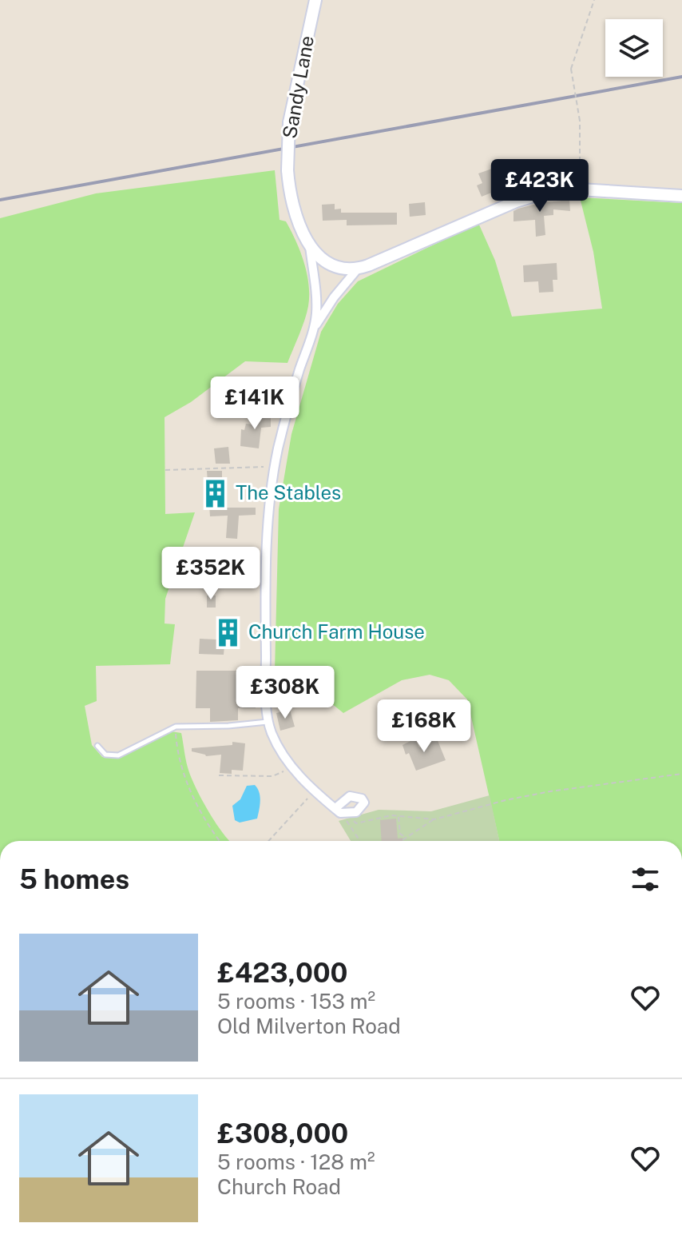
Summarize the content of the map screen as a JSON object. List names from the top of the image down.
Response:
{
  "streets": {
    "street": ["Sandy Lane"]
  },
  "places": {
    "building": ["The Stables", "Church Farm House"]
  },
  "page": {
    "price": [
      "£423K",
      "£141K",
      "£352K",
      "£308K",
      "£168K"
    ],
    "heading": "5 homes",
    "list": [
      {
        "name": "£423,000",
        "note": "5 rooms · 153 m² · Old Milverton Road"
      },
      {
        "name": "£308,000",
        "note": "5 rooms · 128 m² · Church Road"
      }
    ]
  }
}
